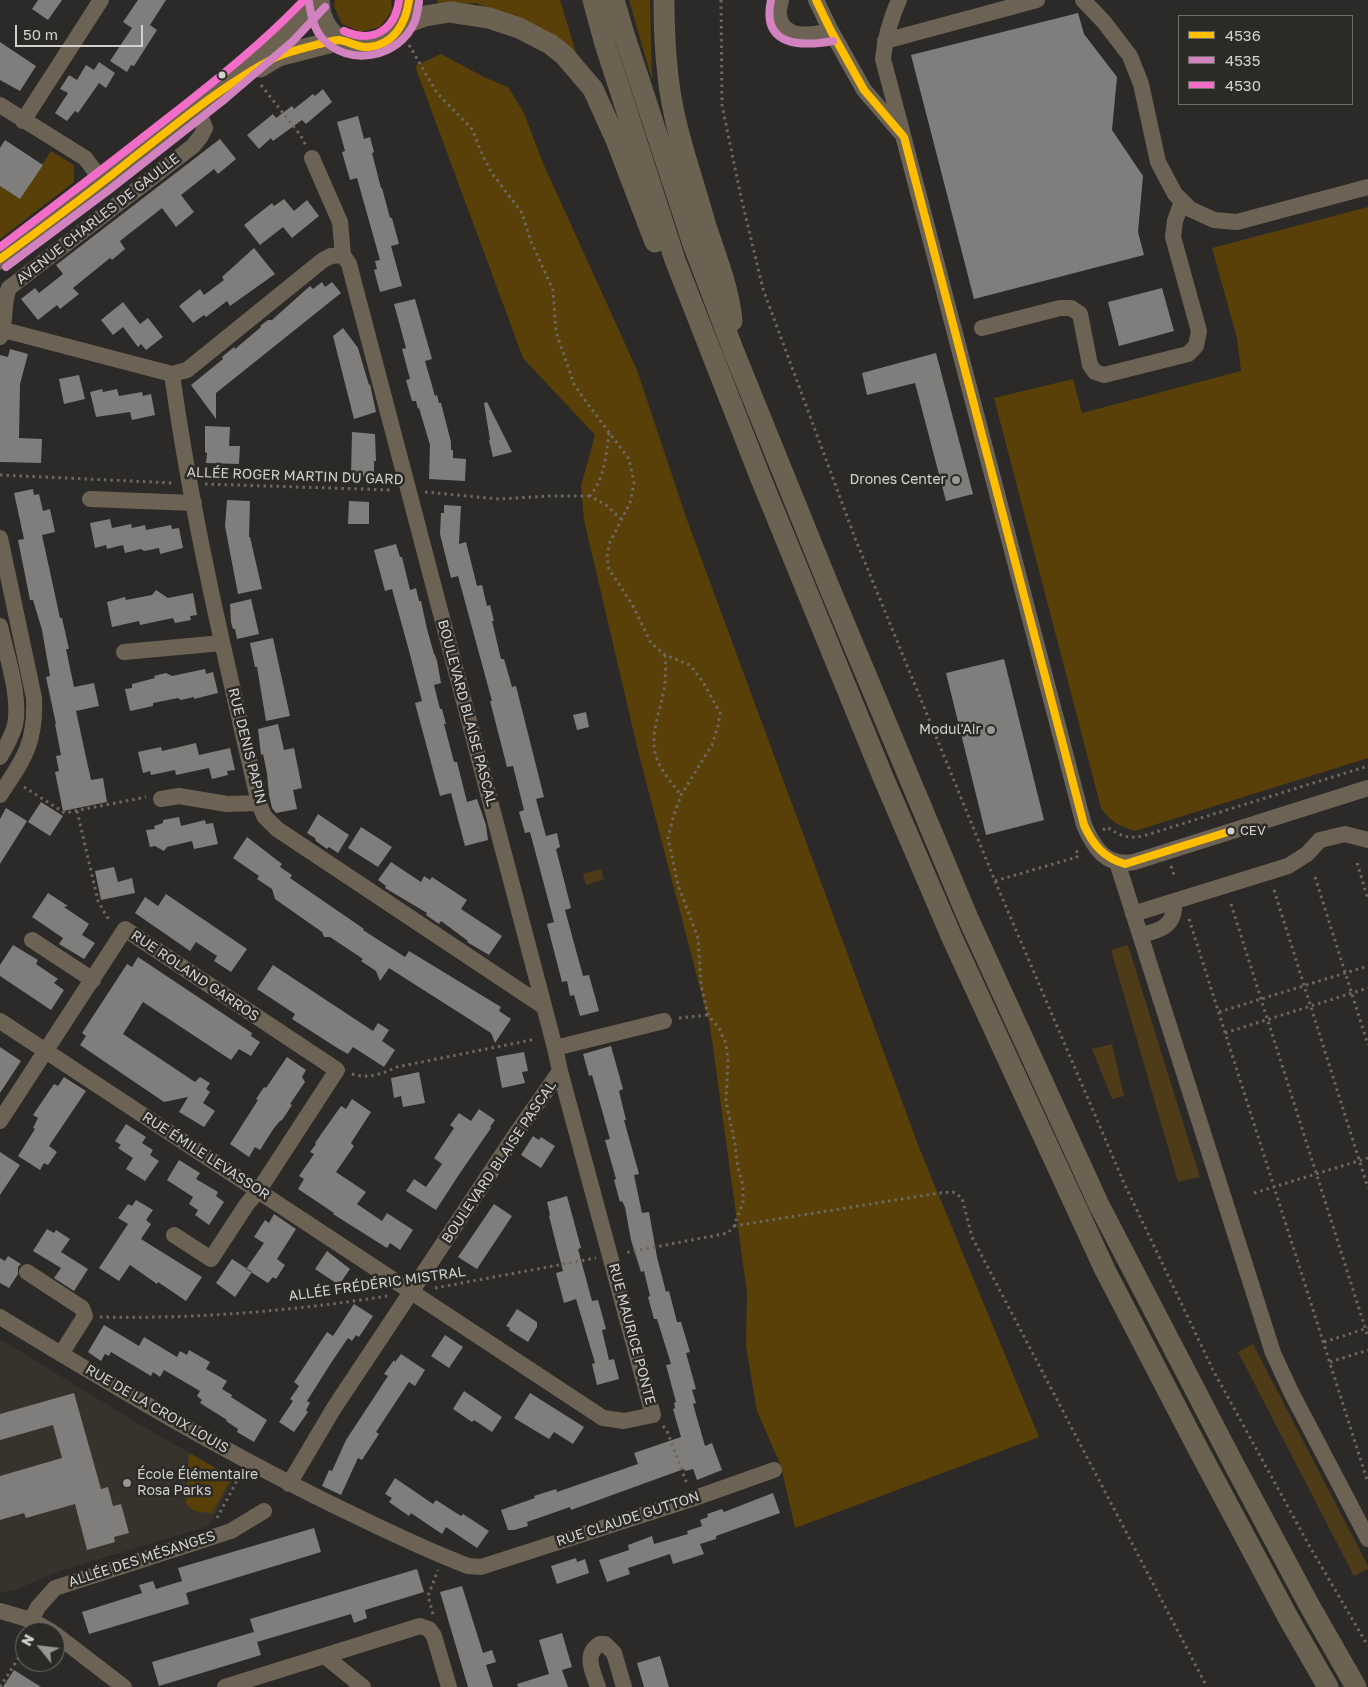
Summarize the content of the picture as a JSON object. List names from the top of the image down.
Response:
{
  "streets": {
    "street": [
      "AVENUE CHARLES DE GAULLE",
      "BOULEVARD BLAISE PASCAL",
      "RUE DENIS PAPIN",
      "RUE ROLAND GARROS",
      "RUE ÉMILE LEVASSOR",
      "RUE MAURICE PONTE",
      "RUE DE LA CROIX LOUIS",
      "RUE CLAUDE GUTTON",
      "ALLÉE DES MÉSANGES"
    ],
    "path": ["ALLÉE ROGER MARTIN DU GARD", "ALLÉE FRÉDÉRIC MISTRAL"]
  },
  "crossings": [
    ["ALLÉE ROGER MARTIN DU GARD", "BOULEVARD BLAISE PASCAL"],
    ["ALLÉE ROGER MARTIN DU GARD", "RUE DENIS PAPIN"],
    ["BOULEVARD BLAISE PASCAL", "RUE DENIS PAPIN"],
    ["BOULEVARD BLAISE PASCAL", "RUE ÉMILE LEVASSOR"],
    ["BOULEVARD BLAISE PASCAL", "ALLÉE FRÉDÉRIC MISTRAL"],
    ["BOULEVARD BLAISE PASCAL", "RUE MAURICE PONTE"],
    ["BOULEVARD BLAISE PASCAL", "RUE DE LA CROIX LOUIS"],
    ["RUE ROLAND GARROS", "RUE ÉMILE LEVASSOR"],
    ["RUE ÉMILE LEVASSOR", "ALLÉE FRÉDÉRIC MISTRAL"],
    ["RUE ÉMILE LEVASSOR", "RUE MAURICE PONTE"],
    ["ALLÉE FRÉDÉRIC MISTRAL", "RUE MAURICE PONTE"],
    ["RUE DE LA CROIX LOUIS", "RUE CLAUDE GUTTON"]
  ],
  "places": [
    "Drones Center",
    "Modul'Air",
    "CEV",
    "École Élémentaire Rosa Parks"
  ],
  "lines": ["transit line 4536", "transit line 4535", "transit line 4530"],
  "legend": ["4536", "4535", "4530"],
  "scale_bar": "50 m",
  "north": "top left"
}
